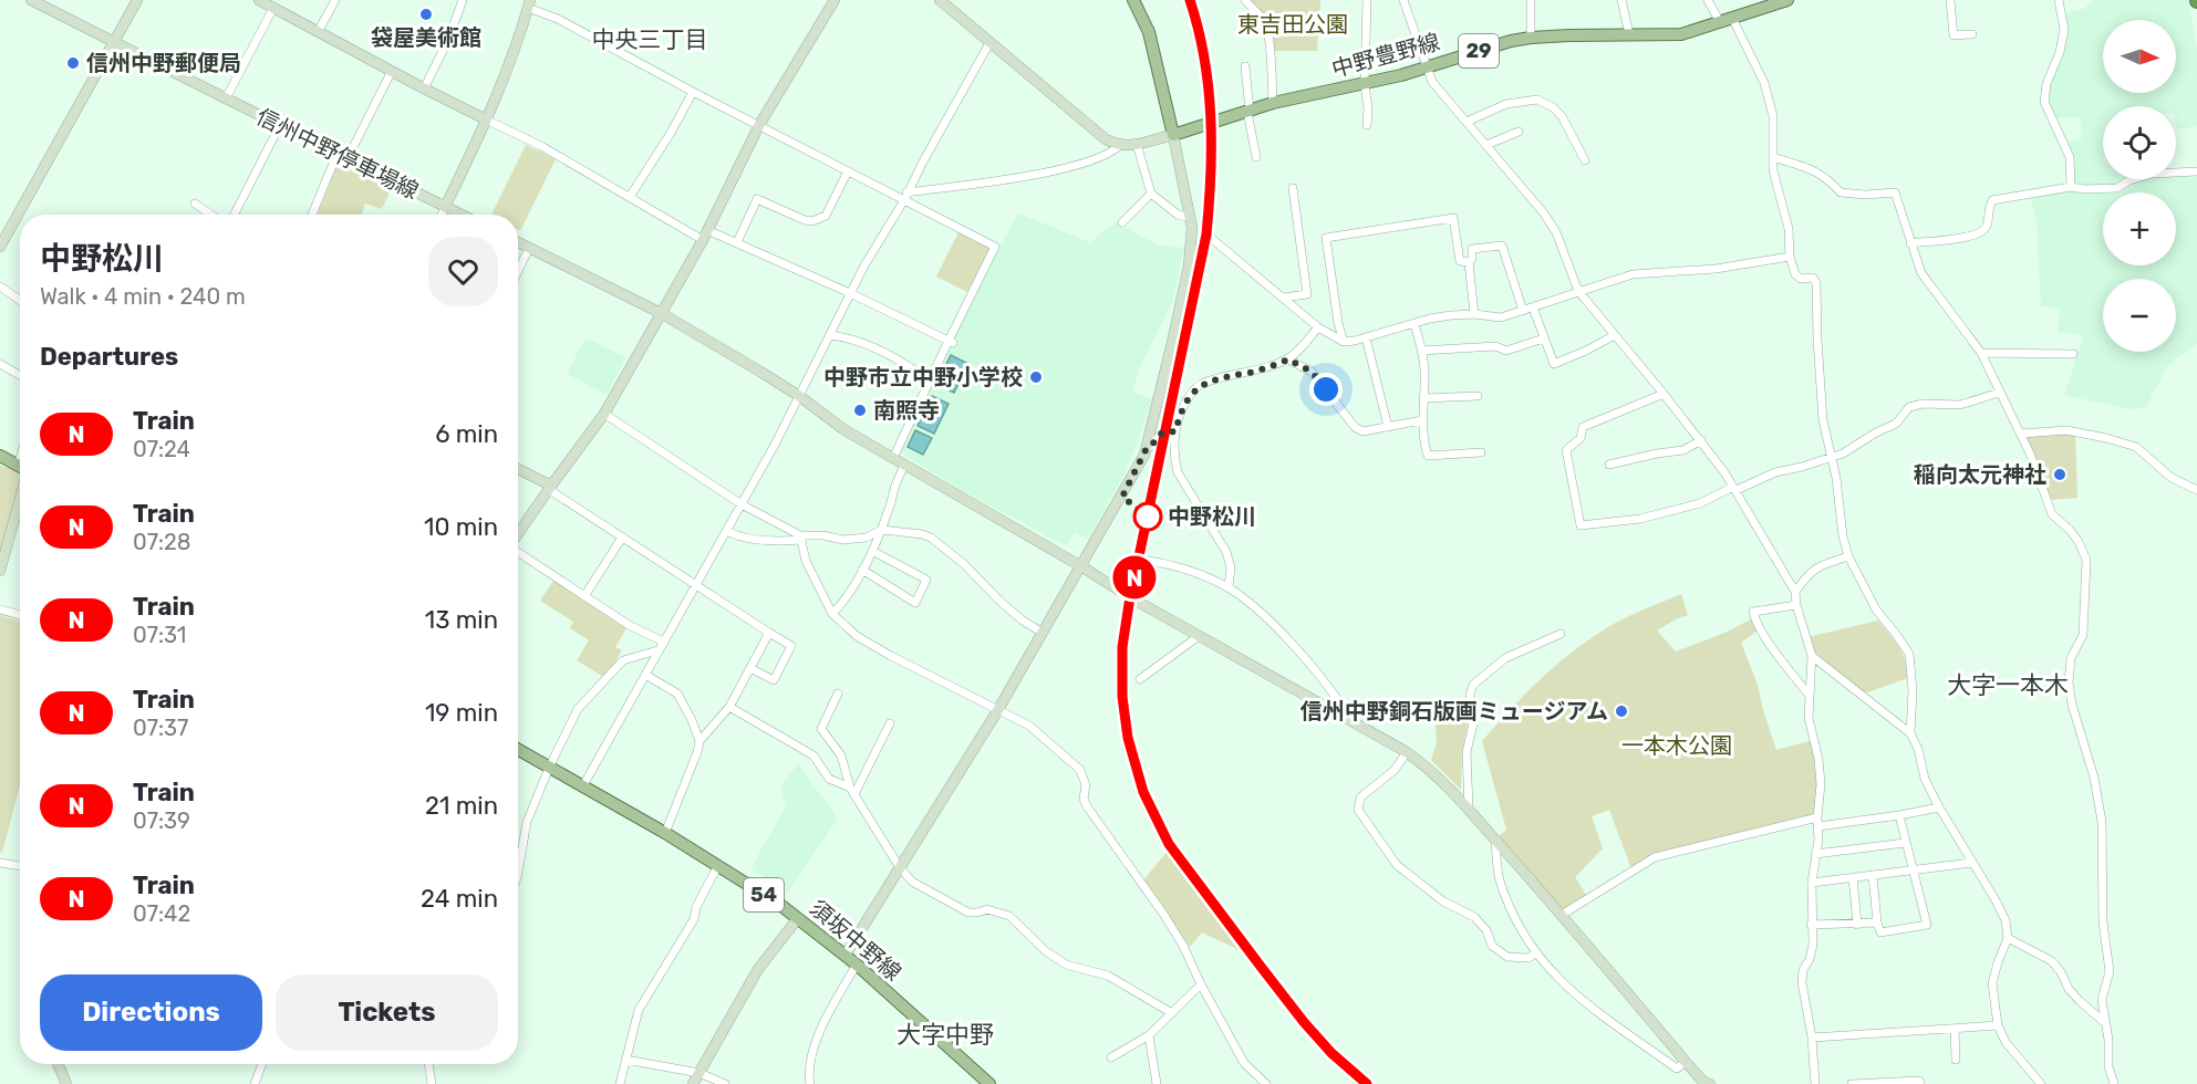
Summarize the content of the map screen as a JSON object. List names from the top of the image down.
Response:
{
  "streets": {
    "main road": [
      "29",
      "中野豊野線",
      "54",
      "須坂中野線"
    ],
    "street": ["信州中野停車場線"]
  },
  "districts": ["中央三丁目", "大字一本木", "大字中野"],
  "parks": ["東吉田公園", "一本木公園"],
  "places": [
    "袋屋美術館",
    "信州中野郵便局",
    "中野市立中野小学校",
    "南照寺",
    "稲向太元神社",
    "中野松川",
    "信州中野銅石版画ミュージアム"
  ],
  "north": "right",
  "page": {
    "on_map": "N",
    "map_buttons": ["+", "−"],
    "heading": [
      ["中野松川", "Walk · 4 min · 240 m"],
      "Departures"
    ],
    "list": [
      {
        "mark": "N",
        "name": "Train",
        "note": "07:24",
        "value": "6 min"
      },
      {
        "mark": "N",
        "name": "Train",
        "note": "07:28",
        "value": "10 min"
      },
      {
        "mark": "N",
        "name": "Train",
        "note": "07:31",
        "value": "13 min"
      },
      {
        "mark": "N",
        "name": "Train",
        "note": "07:37",
        "value": "19 min"
      },
      {
        "mark": "N",
        "name": "Train",
        "note": "07:39",
        "value": "21 min"
      },
      {
        "mark": "N",
        "name": "Train",
        "note": "07:42",
        "value": "24 min"
      }
    ],
    "buttons": ["Directions", "Tickets"]
  }
}
